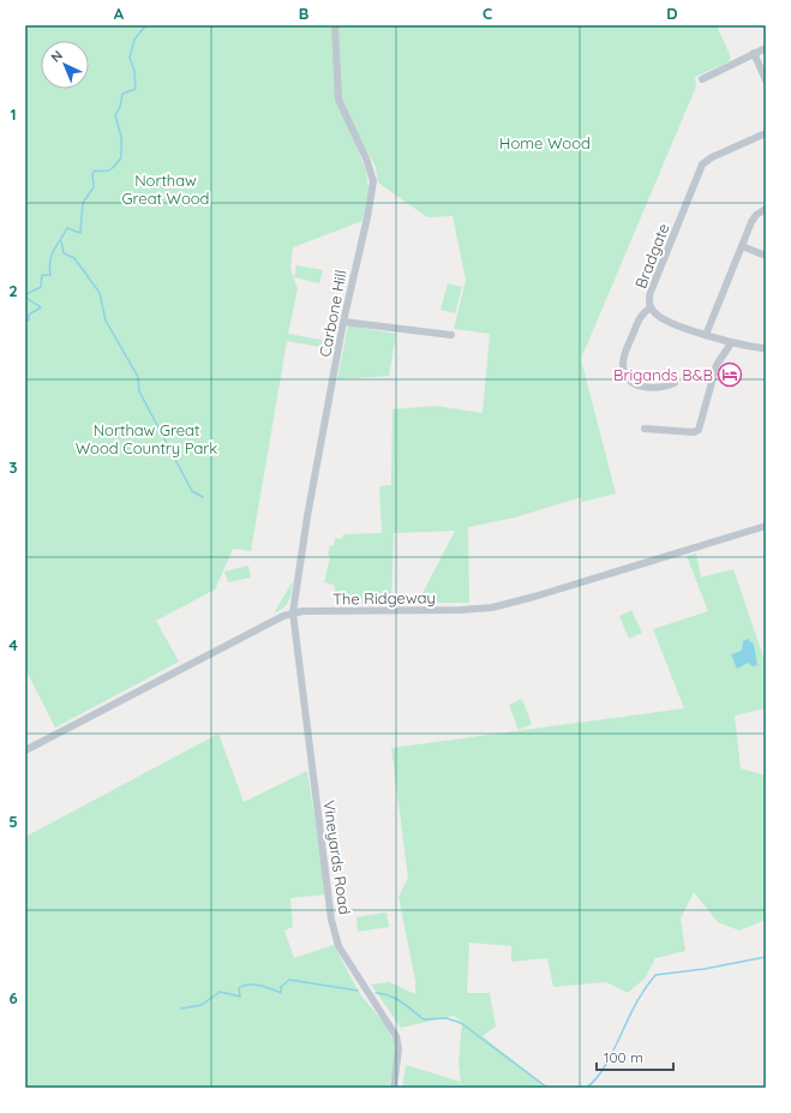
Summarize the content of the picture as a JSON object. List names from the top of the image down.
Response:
{
  "streets": {
    "street": [
      "Bradgate",
      "Carbone Hill",
      "The Ridgeway",
      "Vineyards Road"
    ]
  },
  "crossings": [
    ["Carbone Hill", "The Ridgeway"],
    ["Carbone Hill", "Vineyards Road"],
    ["The Ridgeway", "Vineyards Road"]
  ],
  "parks": ["Home Wood", "Northaw Great Wood", "Northaw Great Wood Country Park"],
  "places": {
    "hotel": ["Brigands B&B"]
  },
  "scale_bar": "100 m",
  "north": "top left",
  "grid": {
    "columns": [
      "A",
      "B",
      "C",
      "D"
    ],
    "rows": [
      "1",
      "2",
      "3",
      "4",
      "5",
      "6"
    ]
  }
}
